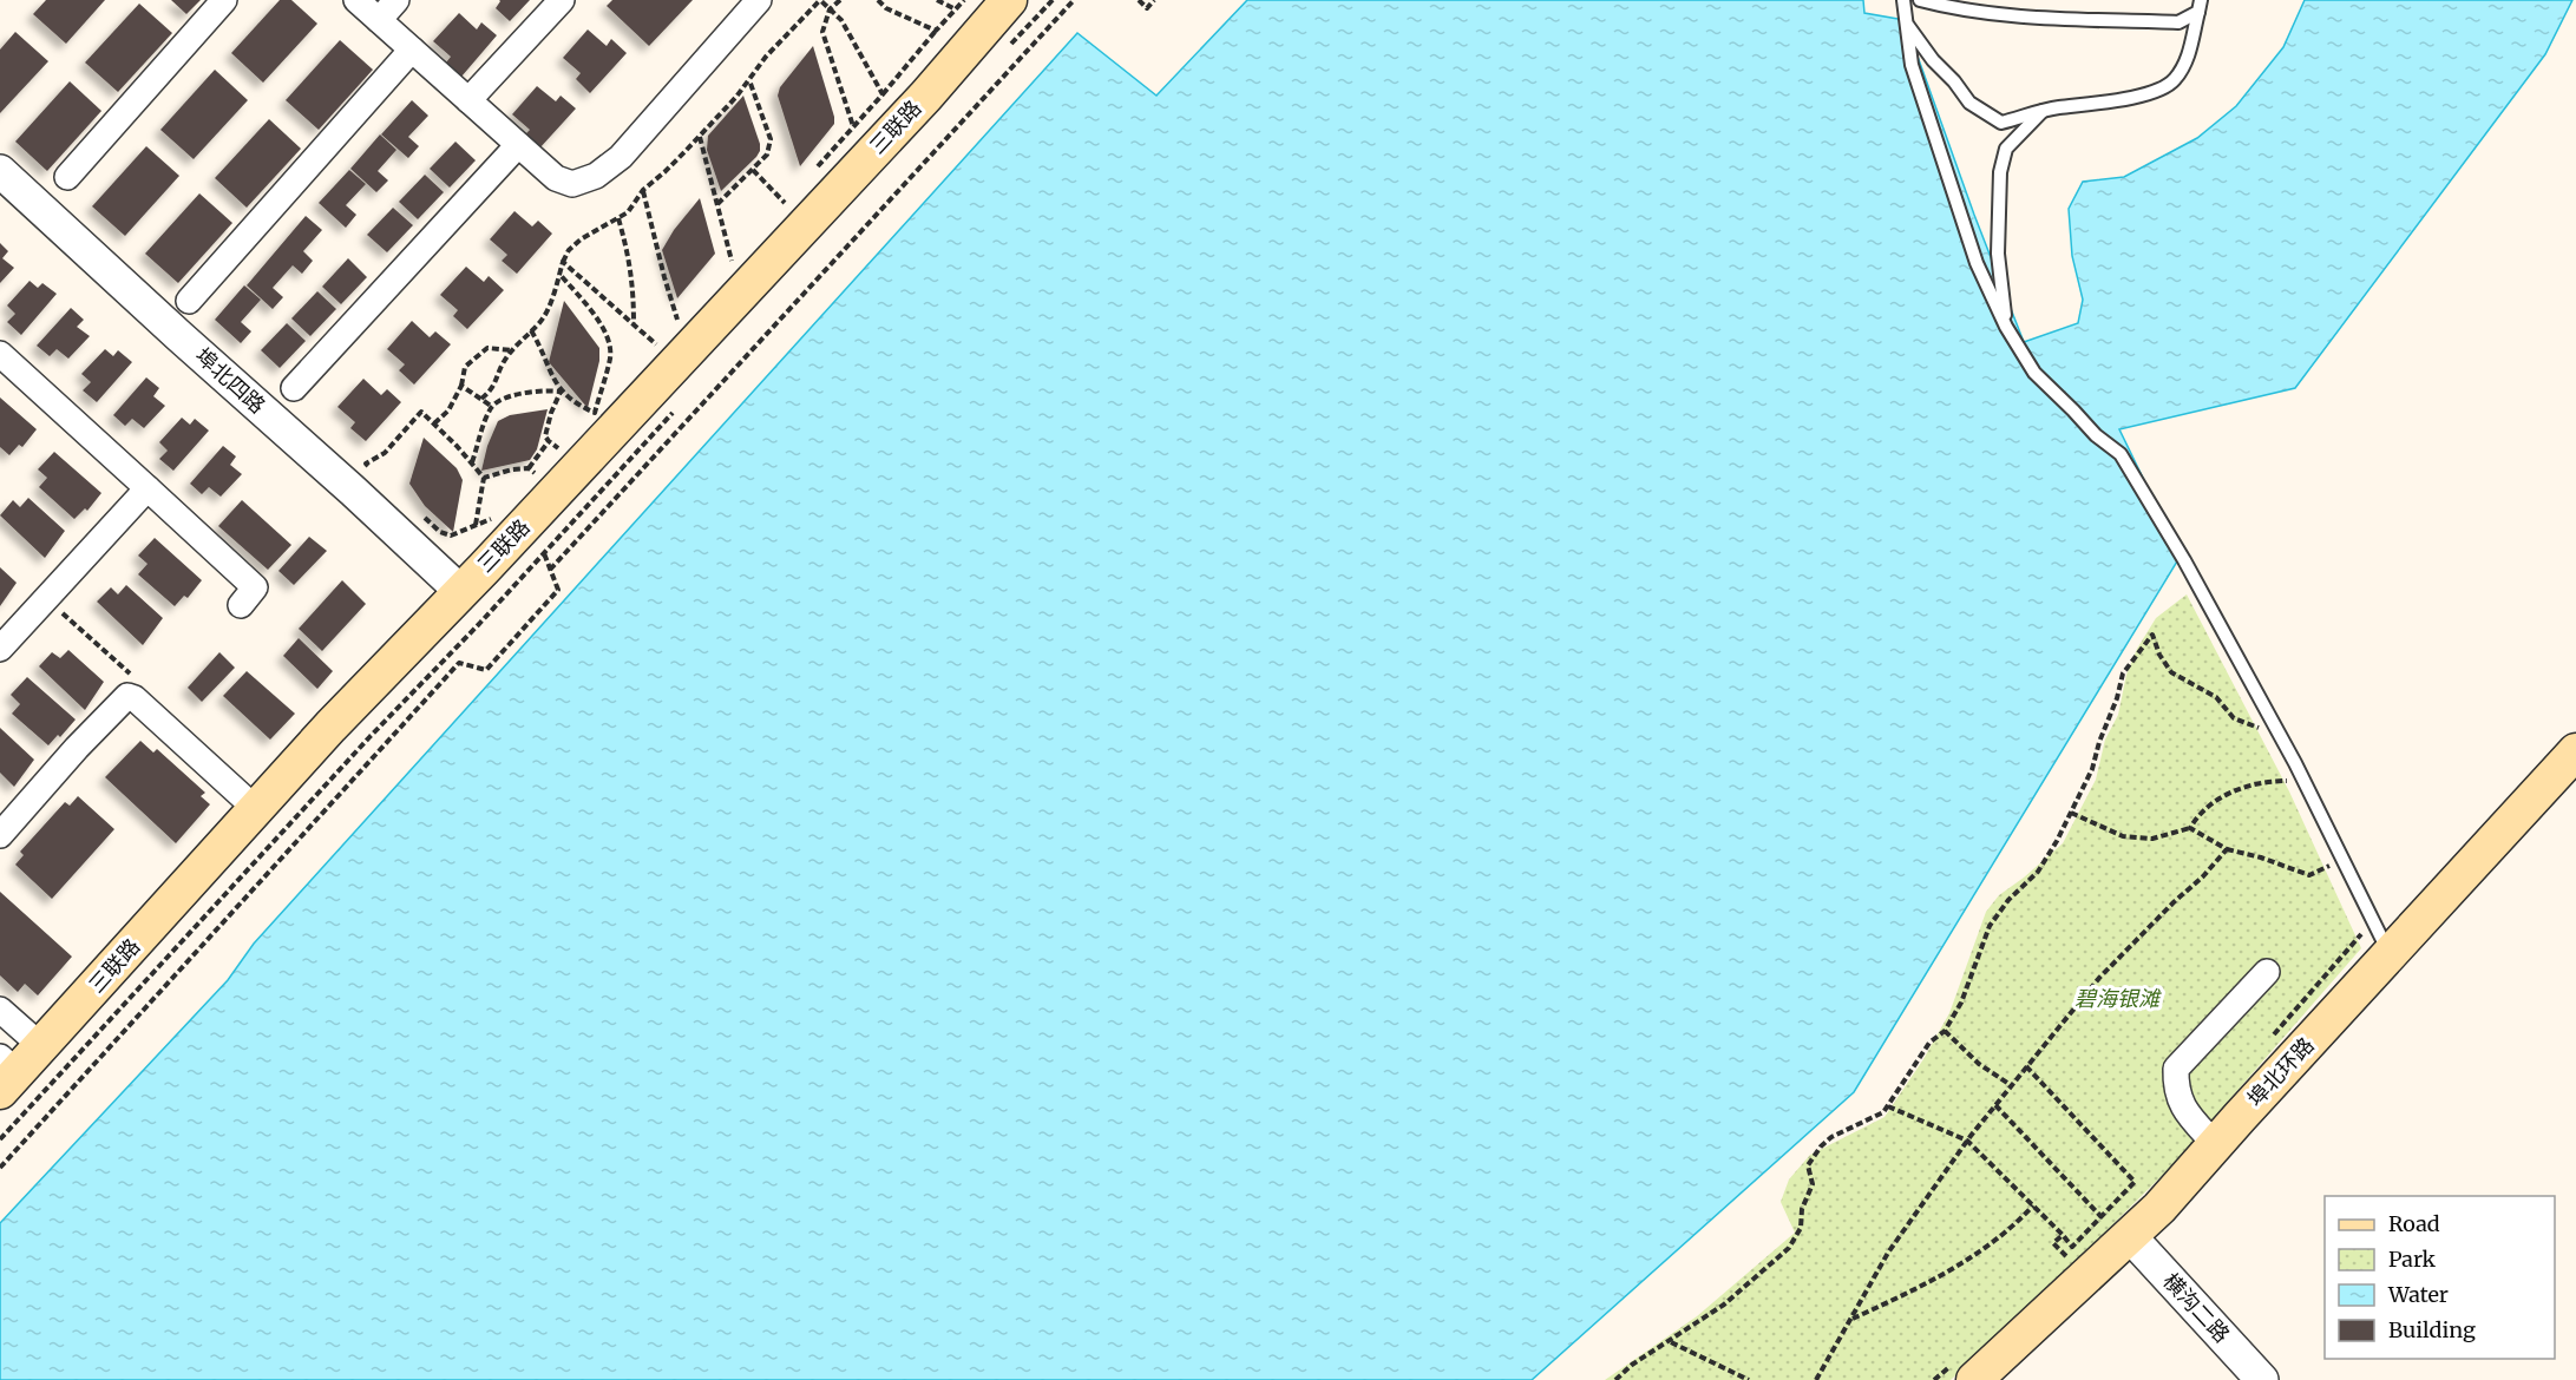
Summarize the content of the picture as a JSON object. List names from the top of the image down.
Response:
{
  "streets": {
    "main road": ["三联路", "埠北环路"],
    "street": ["埠北四路", "横沟二路"]
  },
  "crossings": [
    ["三联路", "埠北四路"],
    ["埠北环路", "横沟二路"]
  ],
  "parks": ["碧海银滩"],
  "legend": [
    "Road",
    "Park",
    "Water",
    "Building"
  ]
}
